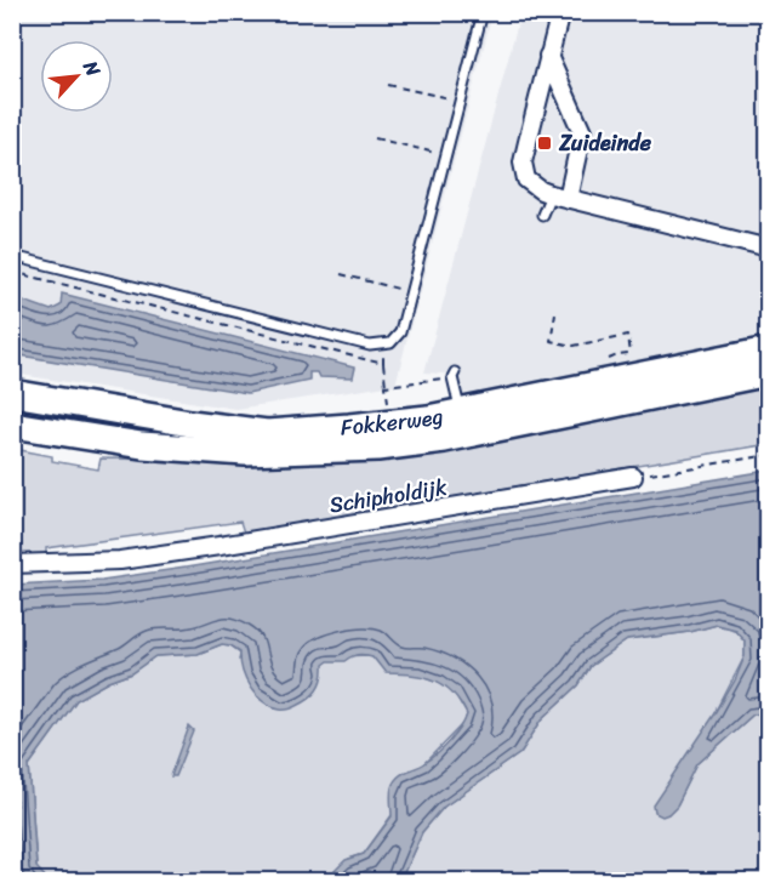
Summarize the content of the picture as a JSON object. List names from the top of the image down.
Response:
{
  "streets": {
    "main road": ["Fokkerweg"],
    "street": ["Schipholdijk"]
  },
  "places": {
    "transit": ["Zuideinde"]
  },
  "north": "top right"
}
